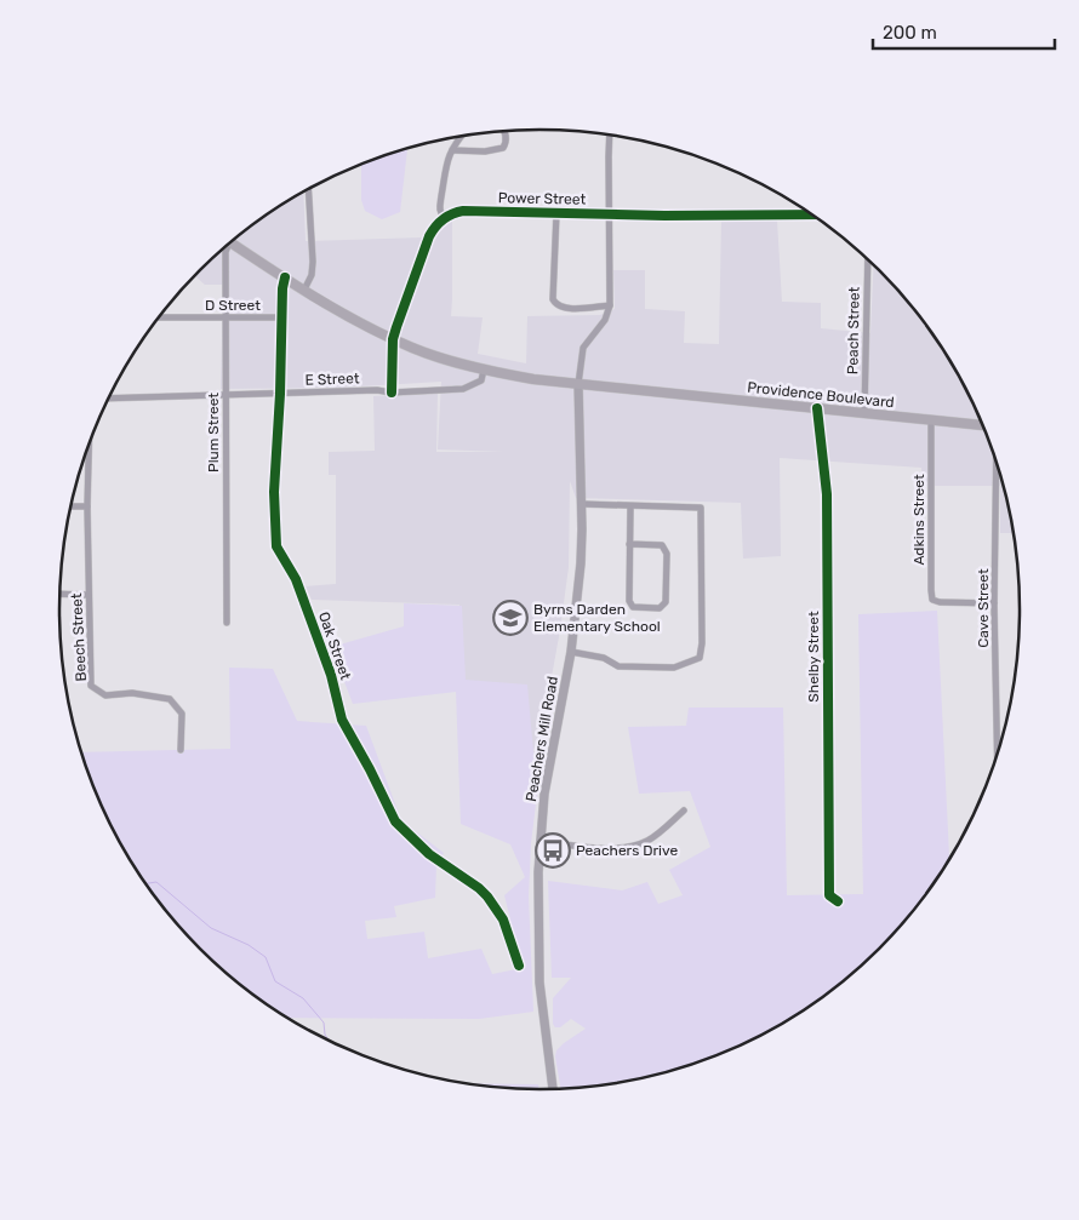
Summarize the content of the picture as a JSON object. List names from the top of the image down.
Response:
{
  "streets": {
    "highway": ["Providence Boulevard"],
    "main road": ["Peachers Mill Road"],
    "street": [
      "Power Street",
      "D Street",
      "Peach Street",
      "E Street",
      "Plum Street",
      "Adkins Street",
      "Cave Street",
      "Beech Street",
      "Oak Street",
      "Shelby Street"
    ]
  },
  "crossings": [
    ["D Street", "Plum Street"],
    ["D Street", "Oak Street"],
    ["Peach Street", "Providence Boulevard"],
    ["E Street", "Providence Boulevard"],
    ["E Street", "Plum Street"],
    ["E Street", "Oak Street"],
    ["Providence Boulevard", "Adkins Street"],
    ["Providence Boulevard", "Oak Street"],
    ["Providence Boulevard", "Shelby Street"],
    ["Providence Boulevard", "Peachers Mill Road"],
    ["Adkins Street", "Cave Street"]
  ],
  "places": {
    "school or university": ["Byrns Darden Elementary School"],
    "bus stop": ["Peachers Drive"]
  },
  "scale_bar": "200 m"
}
